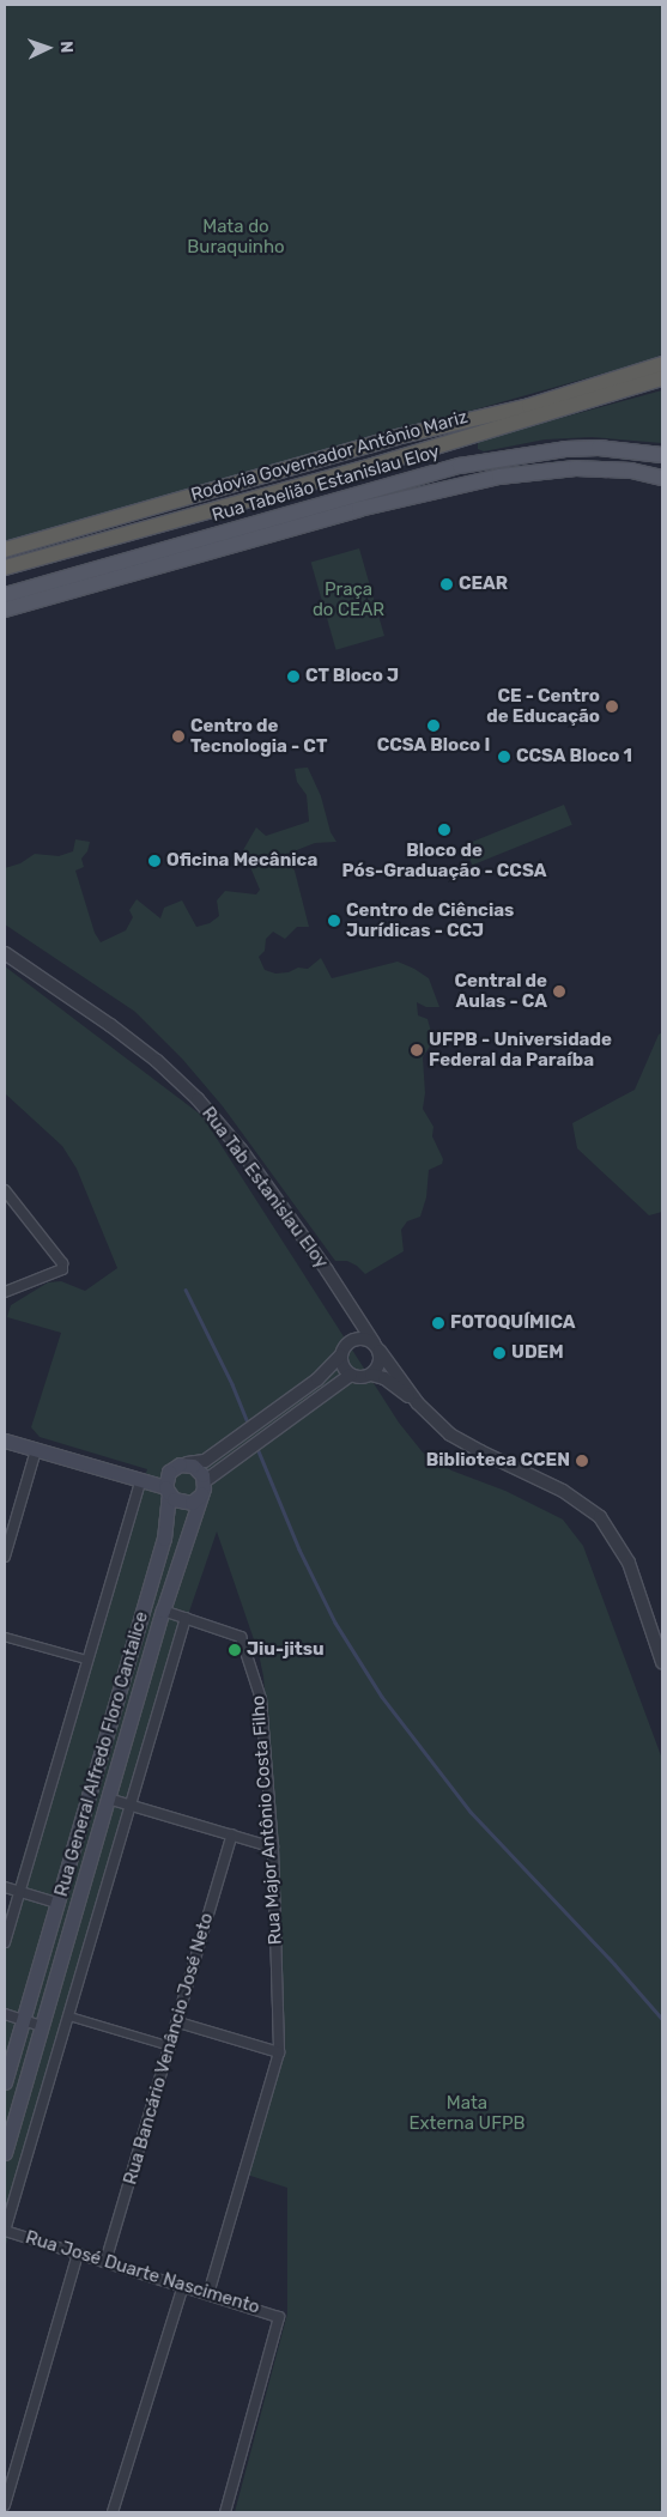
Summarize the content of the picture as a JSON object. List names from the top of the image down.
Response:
{
  "streets": {
    "highway": ["Rodovia Governador Antônio Mariz"],
    "main road": ["Rua Tabelião Estanislau Eloy", "Rua General Alfredo Floro Cantalice"],
    "street": [
      "Rua Tab Estanislau Eloy",
      "Rua Major Antônio Costa Filho",
      "Rua Bancário Venâncio José Neto",
      "Rua José Duarte Nascimento"
    ]
  },
  "crossings": [
    ["Rua General Alfredo Floro Cantalice", "Rua Major Antônio Costa Filho"],
    ["Rua Major Antônio Costa Filho", "Rua José Duarte Nascimento"],
    ["Rua Bancário Venâncio José Neto", "Rua José Duarte Nascimento"]
  ],
  "parks": ["Mata do Buraquinho", "Praça do CEAR", "Mata Externa UFPB"],
  "places": [
    "CEAR",
    "CT Bloco J",
    "CE - Centro de Educação",
    "CCSA Bloco I",
    "Centro de Tecnologia - CT",
    "CCSA Bloco 1",
    "Bloco de Pós-Graduação - CCSA",
    "Oficina Mecânica",
    "Centro de Ciências Jurídicas - CCJ",
    "Central de Aulas - CA",
    "UFPB - Universidade Federal da Paraíba",
    "FOTOQUÍMICA",
    "UDEM",
    "Biblioteca CCEN",
    "Jiu-jitsu"
  ],
  "north": "right"
}
